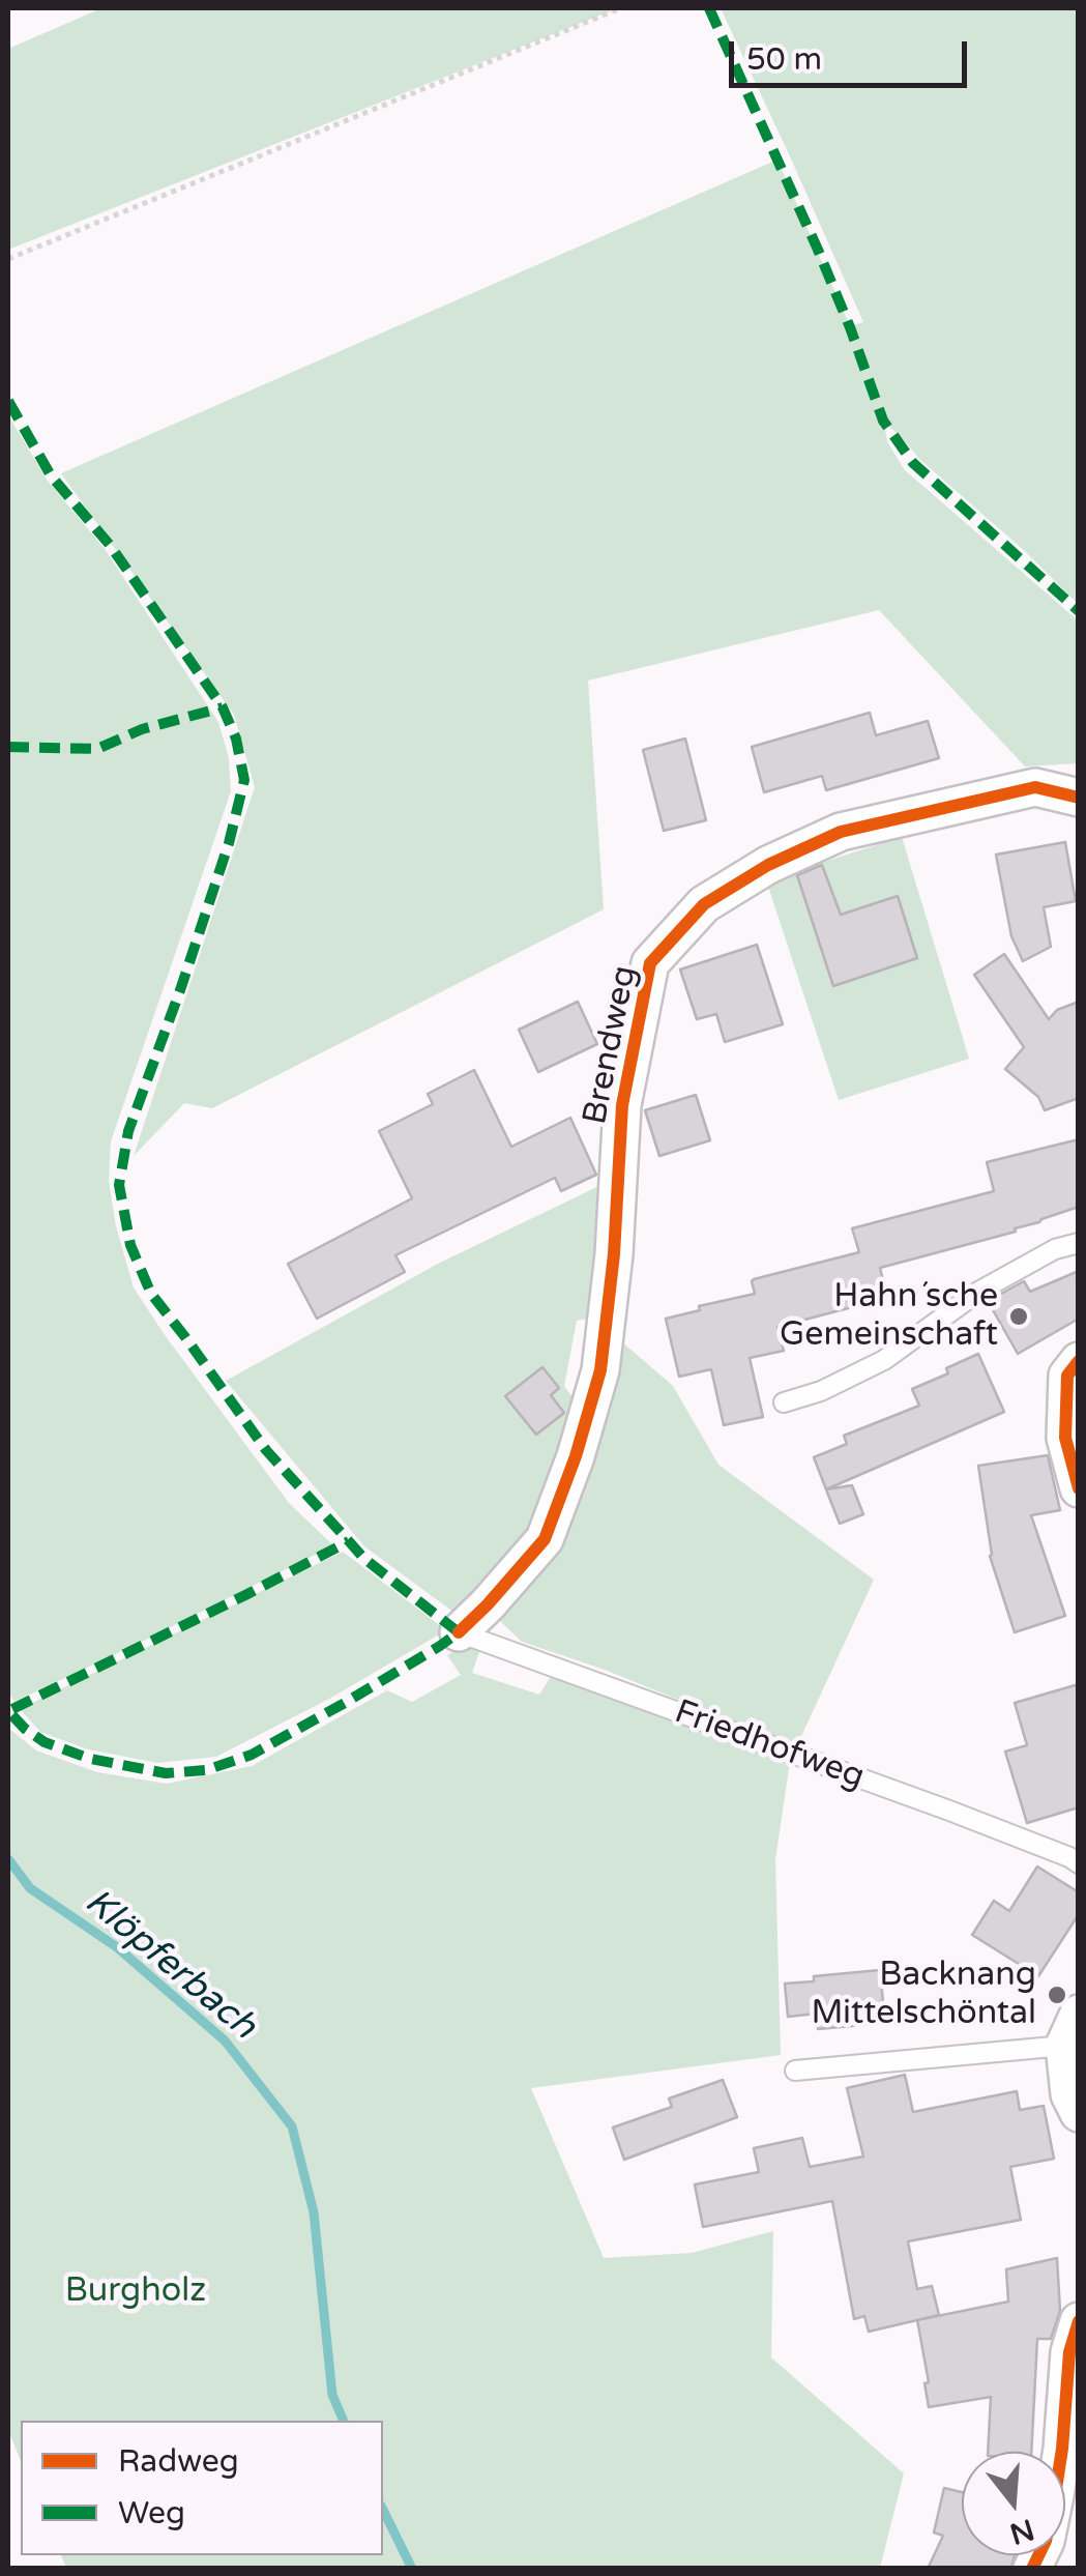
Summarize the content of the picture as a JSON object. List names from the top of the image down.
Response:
{
  "streets": {
    "street": ["Brendweg"],
    "lane": ["Friedhofweg"]
  },
  "crossings": [
    ["Brendweg", "Friedhofweg"]
  ],
  "water": ["Klöpferbach"],
  "parks": ["Burgholz"],
  "places": ["Hahn´sche Gemeinschaft", "Backnang Mittelschöntal"],
  "legend": ["Radweg", "Weg"],
  "scale_bar": "50 m",
  "north": "bottom"
}
